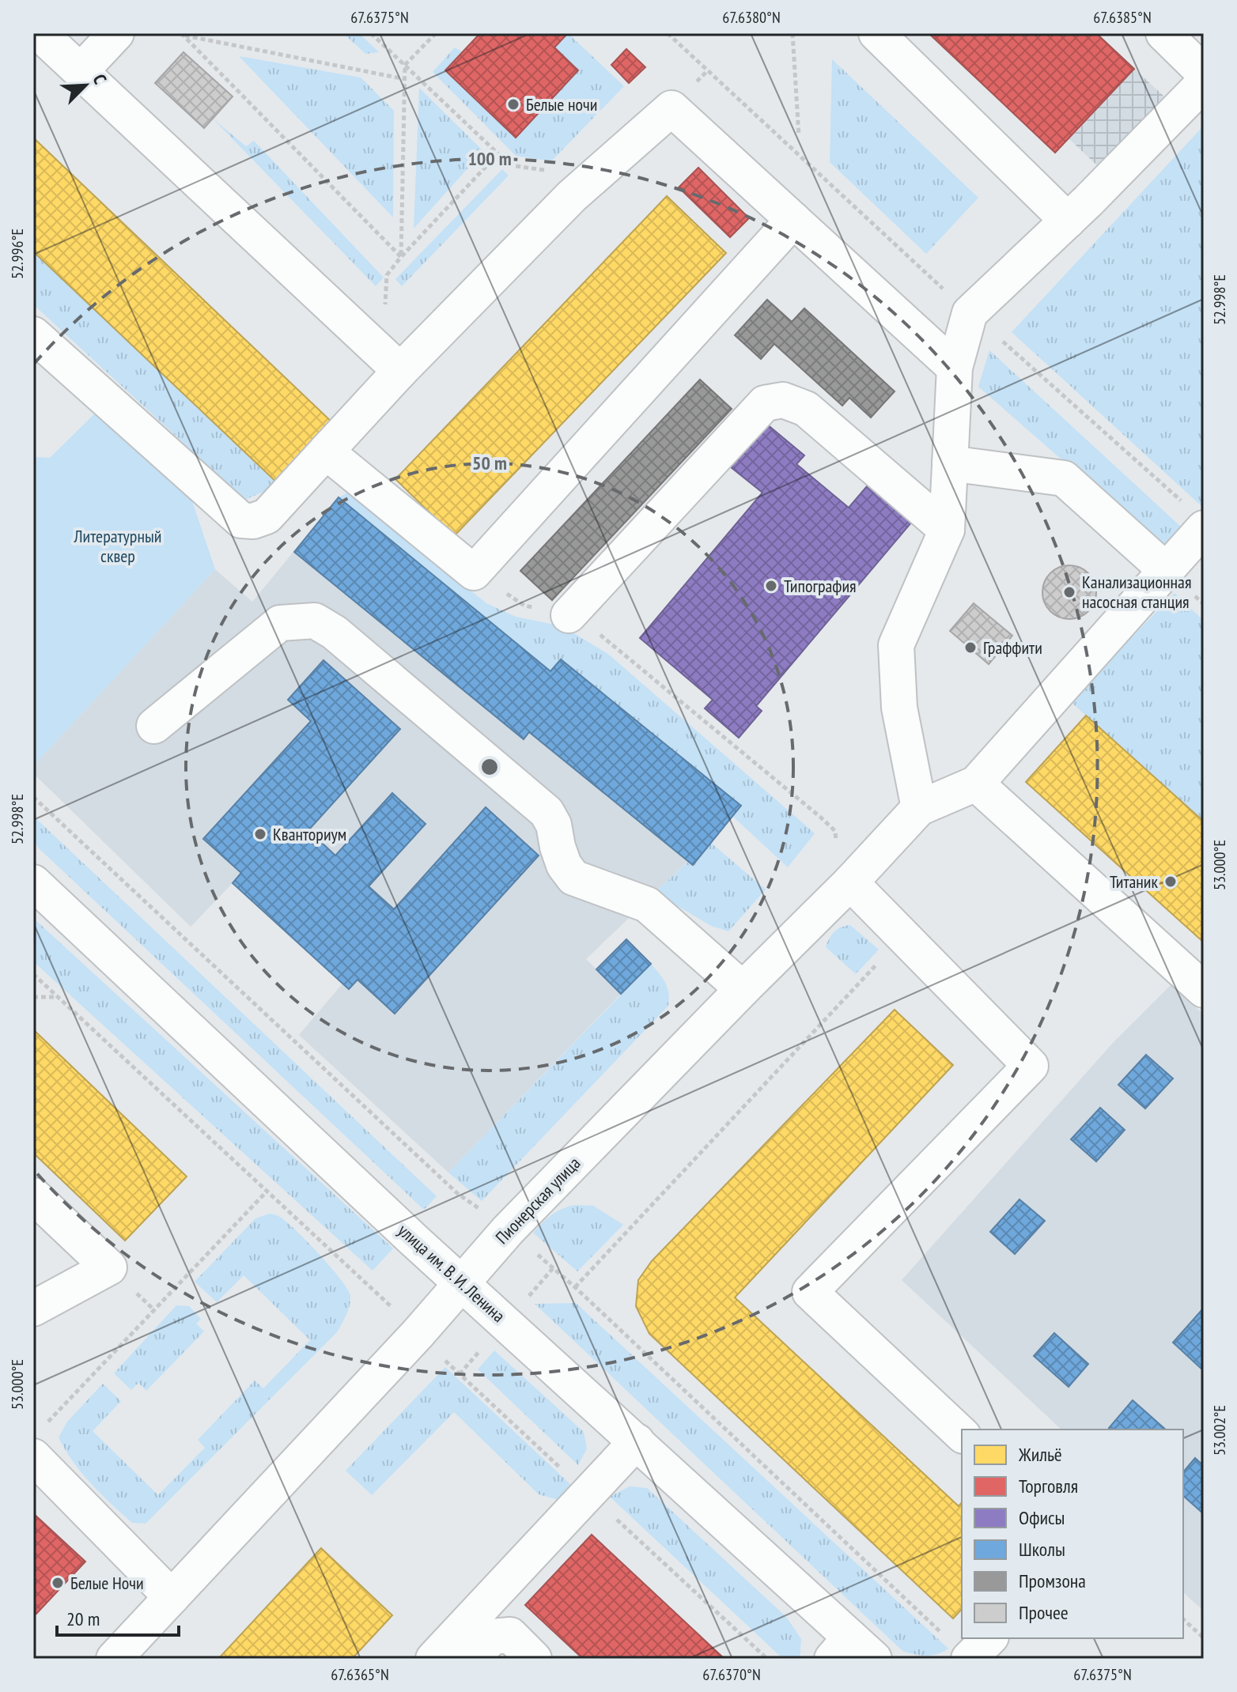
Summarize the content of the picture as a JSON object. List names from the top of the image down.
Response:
{
  "streets": {
    "street": ["Пионерская улица", "улица им. В. И. Ленина"]
  },
  "crossings": [
    ["Пионерская улица", "улица им. В. И. Ленина"]
  ],
  "parks": ["Литературный сквер"],
  "places": [
    "Белые ночи",
    "Типография",
    "Канализационная насосная станция",
    "Граффити",
    "Кванториум",
    "Титаник",
    "Белые Ночи"
  ],
  "legend": [
    "Жильё",
    "Торговля",
    "Офисы",
    "Школы",
    "Промзона",
    "Прочее"
  ],
  "scale_bar": "20 m",
  "north": "top right",
  "coordinates": [
    "67.6375°N",
    "67.6380°N",
    "67.6385°N",
    "52.996°E",
    "52.998°E",
    "53.000°E",
    "53.002°E",
    "67.6365°N",
    "67.6370°N"
  ],
  "rings": ["100 m", "50 m"]
}
